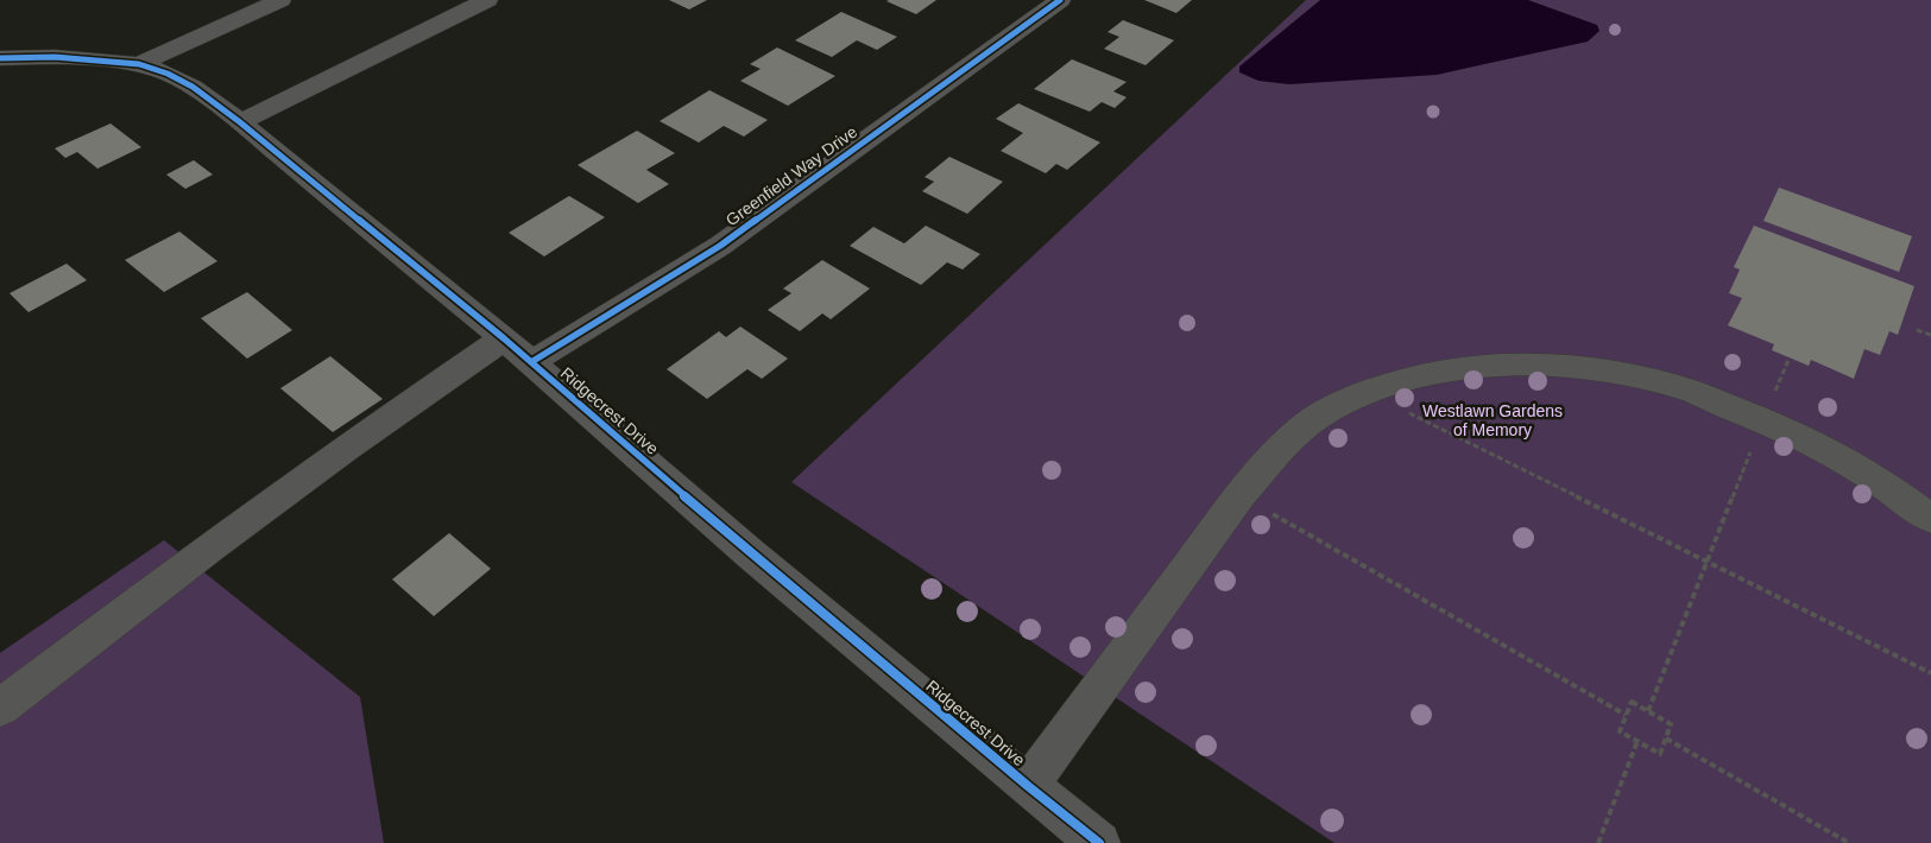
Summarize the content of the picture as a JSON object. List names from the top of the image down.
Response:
{
  "streets": {
    "street": ["Greenfield Way Drive", "Ridgecrest Drive"]
  },
  "crossings": [
    ["Greenfield Way Drive", "Ridgecrest Drive"]
  ],
  "parks": ["Westlawn Gardens of Memory"]
}
